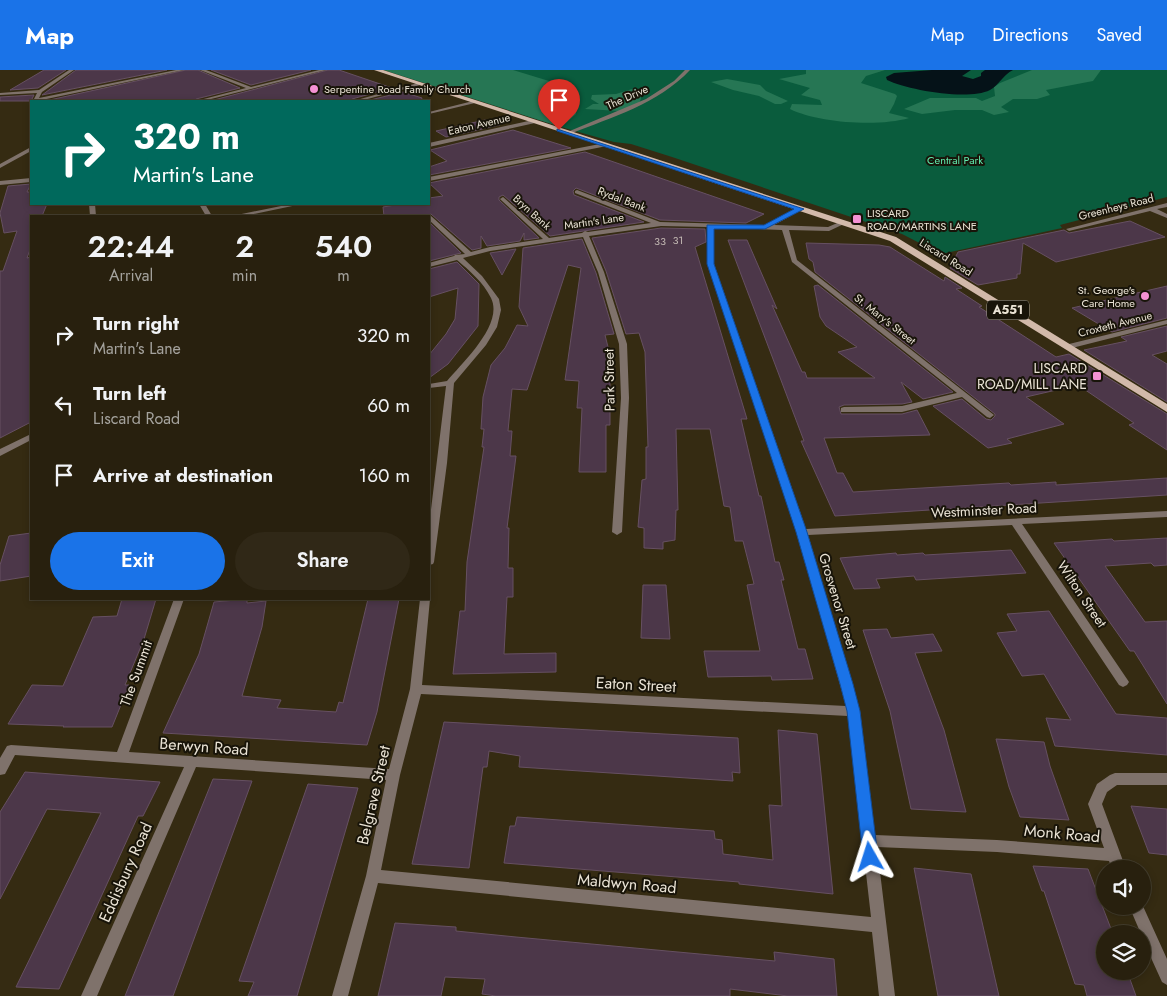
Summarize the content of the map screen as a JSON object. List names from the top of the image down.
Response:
{
  "streets": {
    "main road": ["Liscard Road", "A551"],
    "street": [
      "The Drive",
      "Eaton Avenue",
      "Rydal Bank",
      "Greenheys Road",
      "Bryn Bank",
      "Martin's Lane",
      "St. Mary's Street",
      "Croxteth Avenue",
      "Park Street",
      "Westminster Road",
      "Wilton Street",
      "Grosvenor Street",
      "The Summit",
      "Eaton Street",
      "Berwyn Road",
      "Belgrave Street",
      "Monk Road",
      "Eddisbury Road",
      "Maldwyn Road"
    ]
  },
  "crossings": [
    ["The Drive", "Liscard Road"],
    ["Eaton Avenue", "Liscard Road"],
    ["Rydal Bank", "Martin's Lane"],
    ["Bryn Bank", "Martin's Lane"],
    ["Martin's Lane", "Liscard Road"],
    ["Martin's Lane", "St. Mary's Street"],
    ["Martin's Lane", "Park Street"],
    ["Martin's Lane", "Grosvenor Street"],
    ["Liscard Road", "Croxteth Avenue"],
    ["Westminster Road", "Wilton Street"],
    ["Westminster Road", "Grosvenor Street"],
    ["Grosvenor Street", "Eaton Street"],
    ["Grosvenor Street", "Monk Road"],
    ["Grosvenor Street", "Maldwyn Road"],
    ["The Summit", "Berwyn Road"],
    ["Eaton Street", "Belgrave Street"],
    ["Berwyn Road", "Belgrave Street"],
    ["Berwyn Road", "Eddisbury Road"],
    ["Belgrave Street", "Maldwyn Road"]
  ],
  "parks": ["Central Park"],
  "places": {
    "other": ["Serpentine Road Family Church", "St. George's Care Home"],
    "transit": ["LISCARD ROAD/MARTINS LANE", "LISCARD ROAD/MILL LANE"]
  },
  "house_numbers": ["31", "33"],
  "page": {
    "header": "Map",
    "nav": ["Map", "Directions", "Saved"],
    "turn": ["320 m", "Martin's Lane"],
    "eta": [
      "22:44",
      "Arrival",
      "2",
      "min",
      "540",
      "m"
    ],
    "list": [
      {
        "name": "Turn right",
        "note": "Martin's Lane",
        "value": "320 m"
      },
      {
        "name": "Turn left",
        "note": "Liscard Road",
        "value": "60 m"
      },
      {
        "name": "Arrive at destination",
        "value": "160 m"
      }
    ],
    "buttons": ["Exit", "Share"]
  }
}
